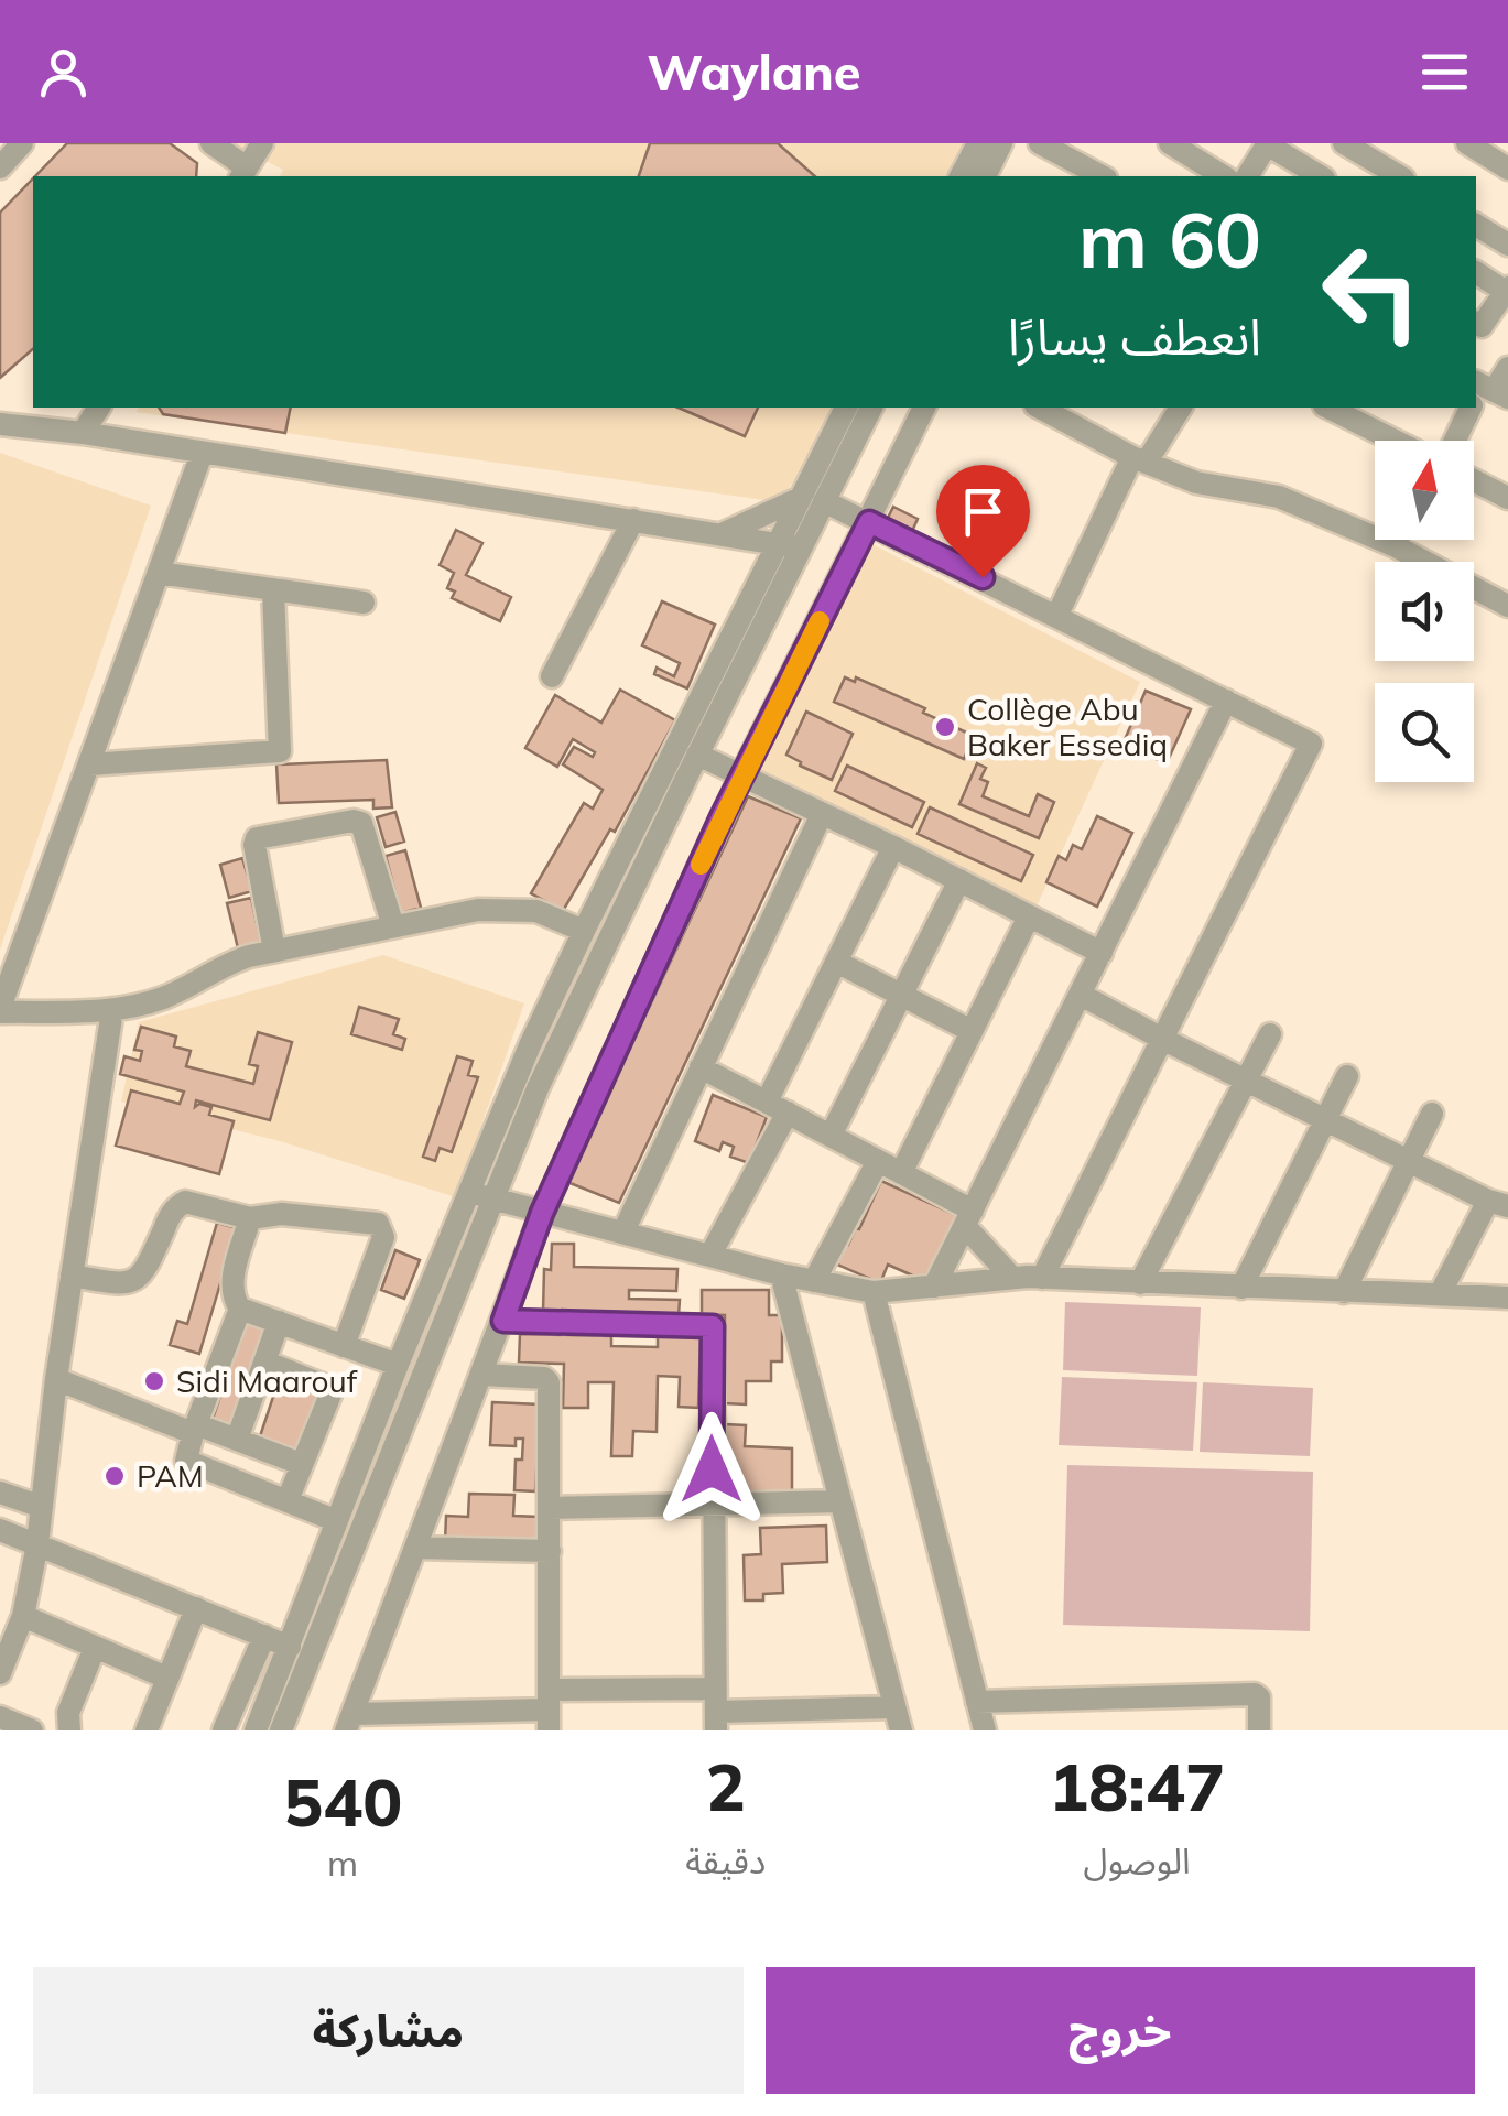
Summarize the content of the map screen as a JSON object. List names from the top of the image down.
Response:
{
  "places": ["Collège Abu Baker Essediq", "Sidi Maarouf", "PAM"],
  "north": "top",
  "page": {
    "header": "Waylane",
    "turn": ["60 m", "انعطف يسارًا"],
    "eta": [
      "18:47",
      "الوصول",
      "2",
      "دقيقة",
      "540",
      "m"
    ],
    "buttons": ["خروج", "مشاركة"]
  }
}
